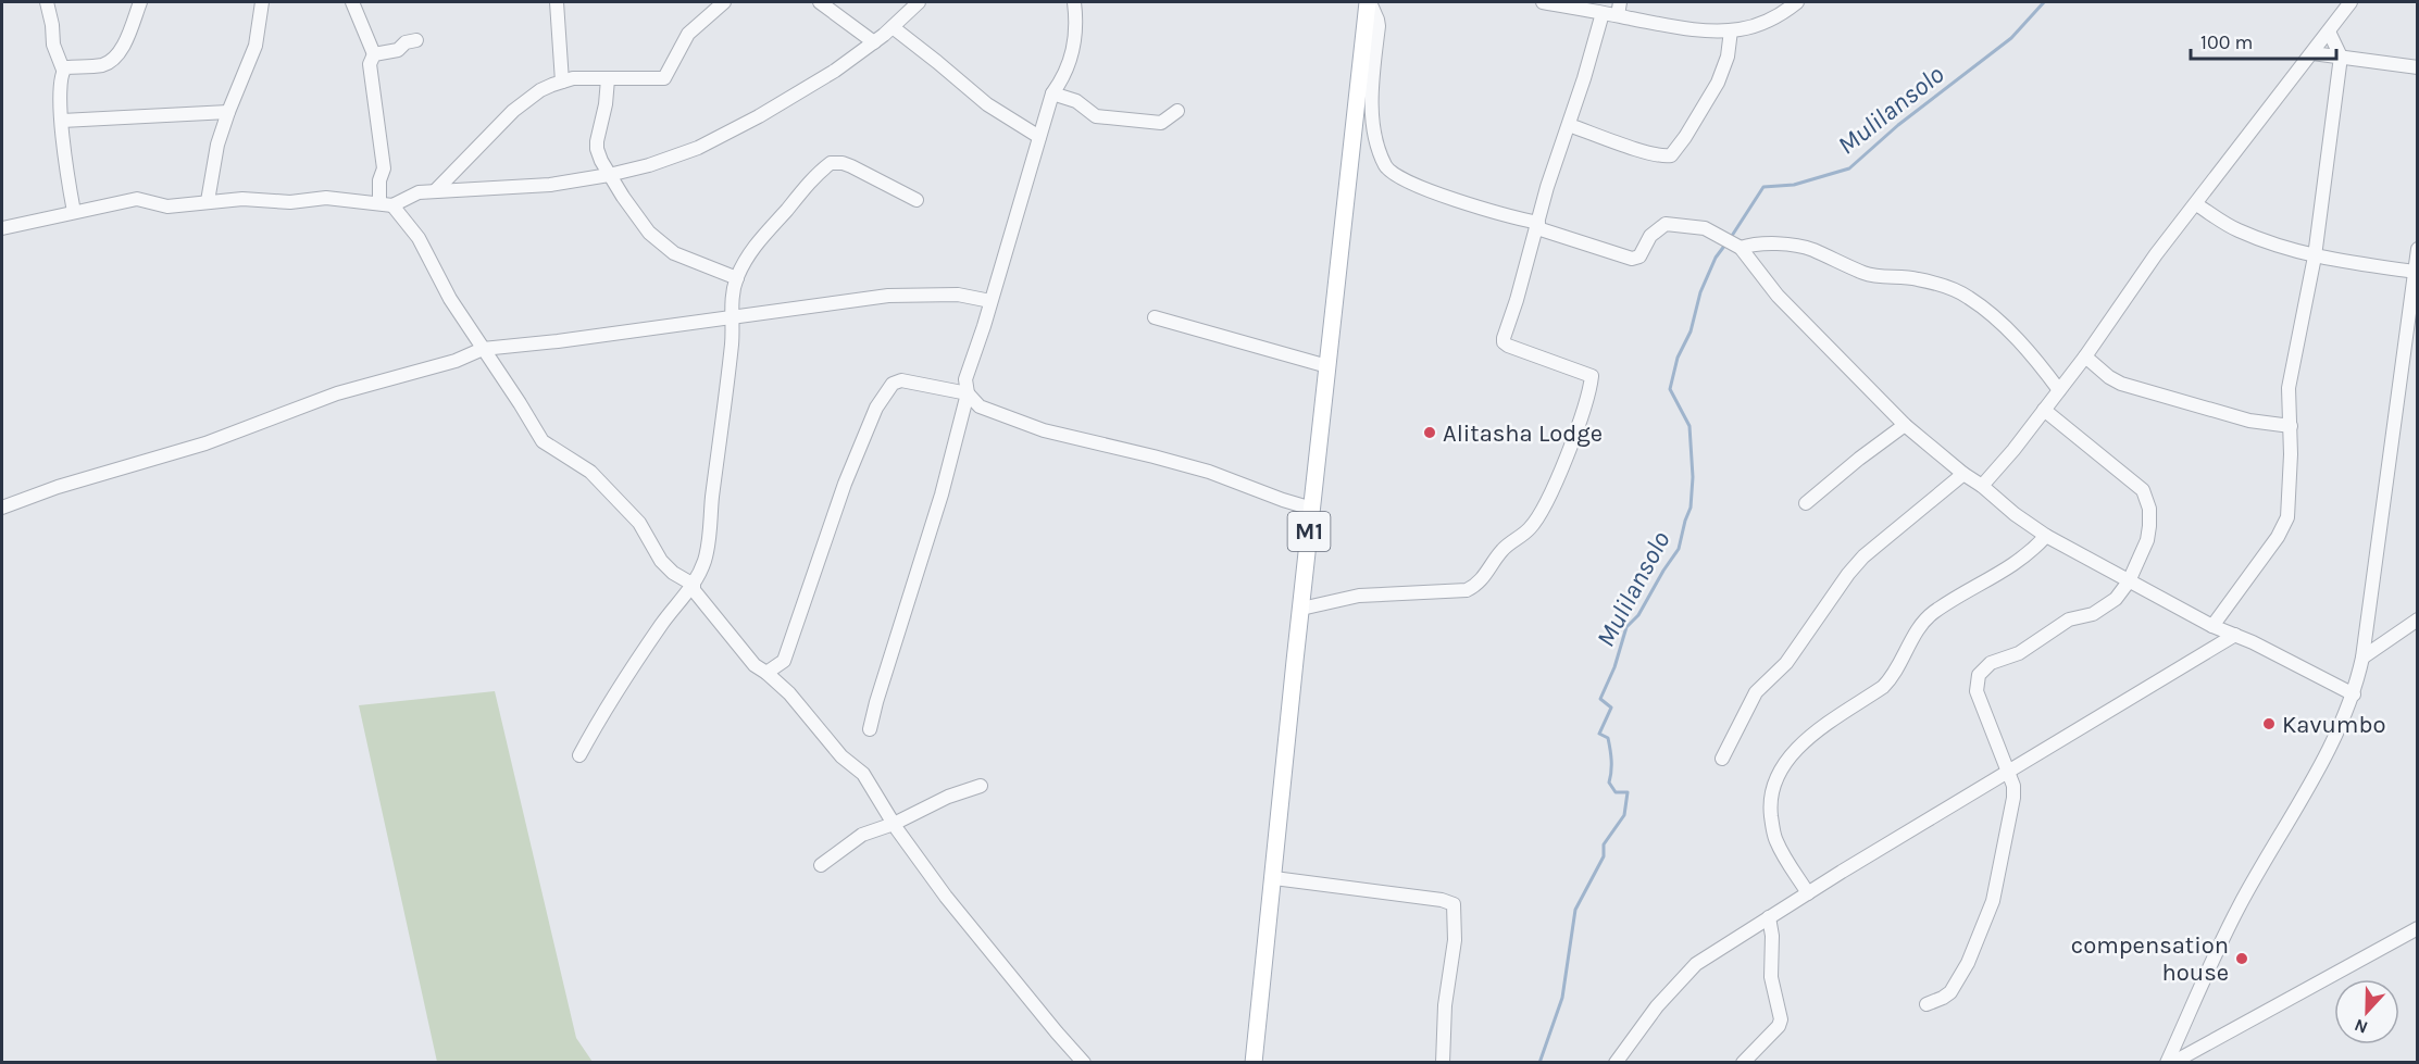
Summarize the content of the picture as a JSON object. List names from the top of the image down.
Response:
{
  "streets": {
    "main road": ["M1"]
  },
  "water": ["Mulilansolo"],
  "places": ["Alitasha Lodge", "Kavumbo", "compensation house"],
  "scale_bar": "100 m",
  "north": "bottom"
}
